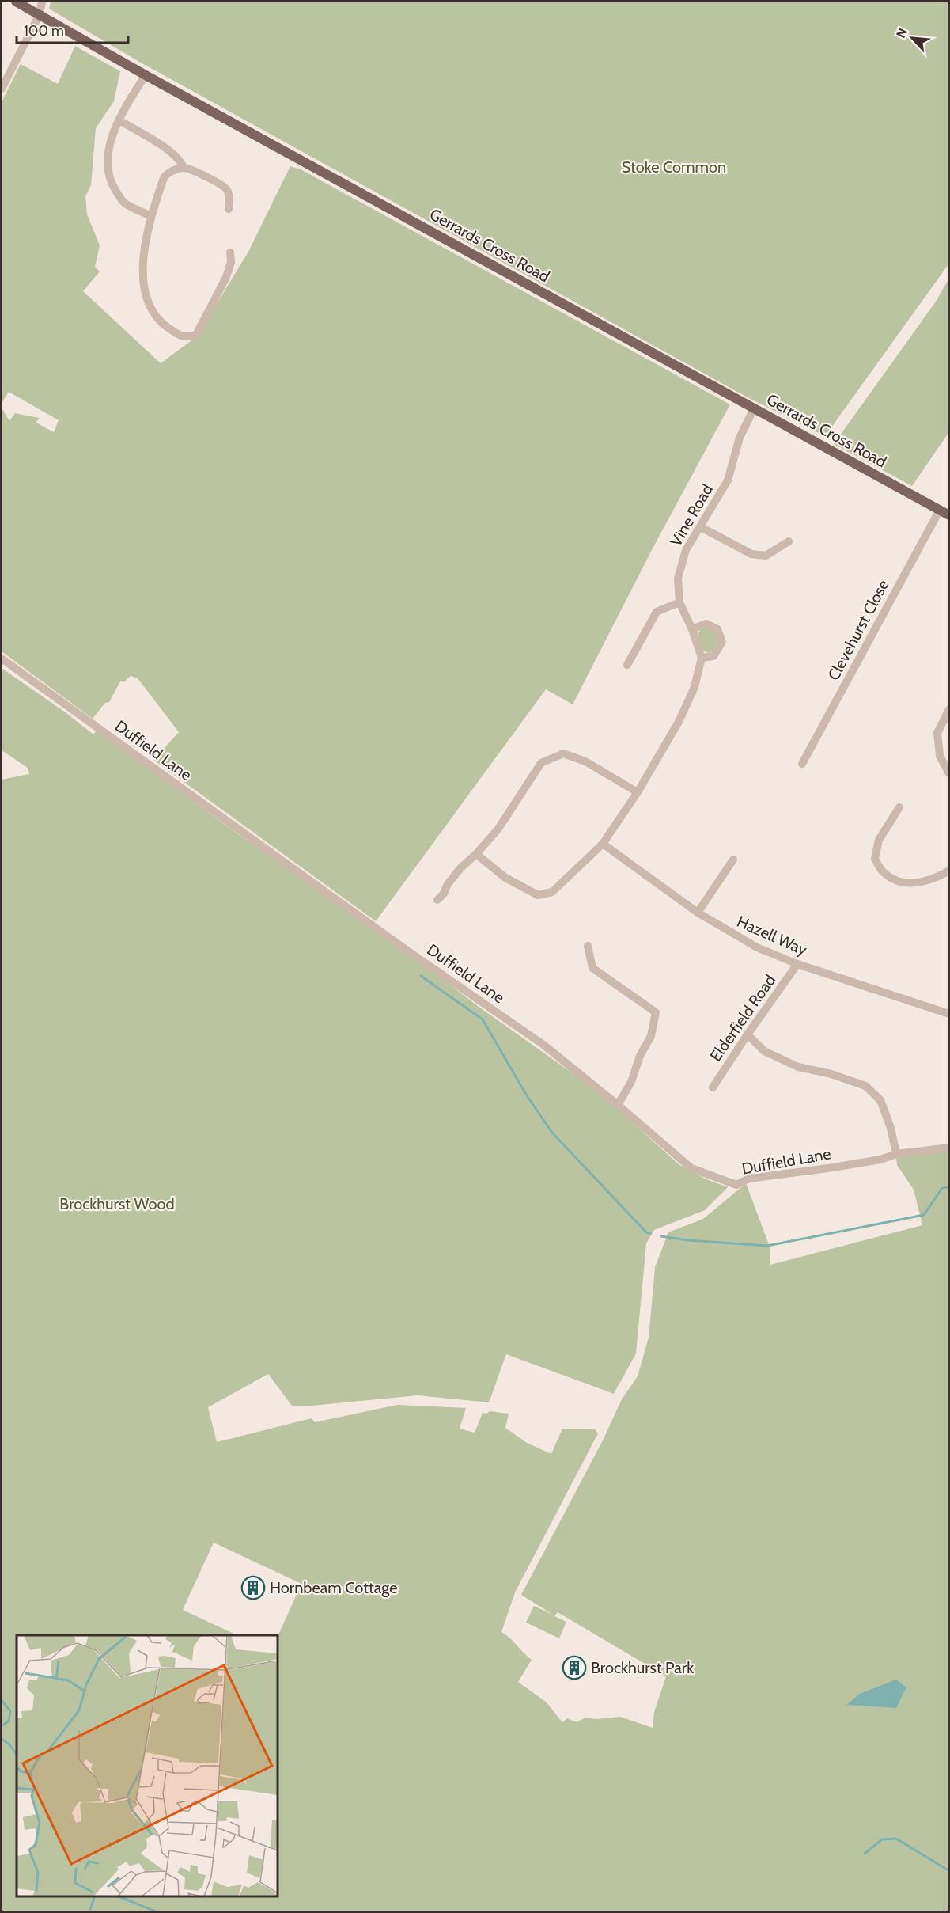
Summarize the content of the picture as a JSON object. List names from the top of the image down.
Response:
{
  "streets": {
    "main road": ["Gerrards Cross Road"],
    "street": [
      "Vine Road",
      "Clevehurst Close",
      "Duffield Lane",
      "Hazell Way",
      "Elderfield Road"
    ]
  },
  "crossings": [
    ["Gerrards Cross Road", "Vine Road"],
    ["Gerrards Cross Road", "Clevehurst Close"],
    ["Hazell Way", "Elderfield Road"]
  ],
  "parks": ["Stoke Common", "Brockhurst Wood"],
  "places": {
    "building": ["Hornbeam Cottage", "Brockhurst Park"]
  },
  "scale_bar": "100 m",
  "north": "top left"
}
